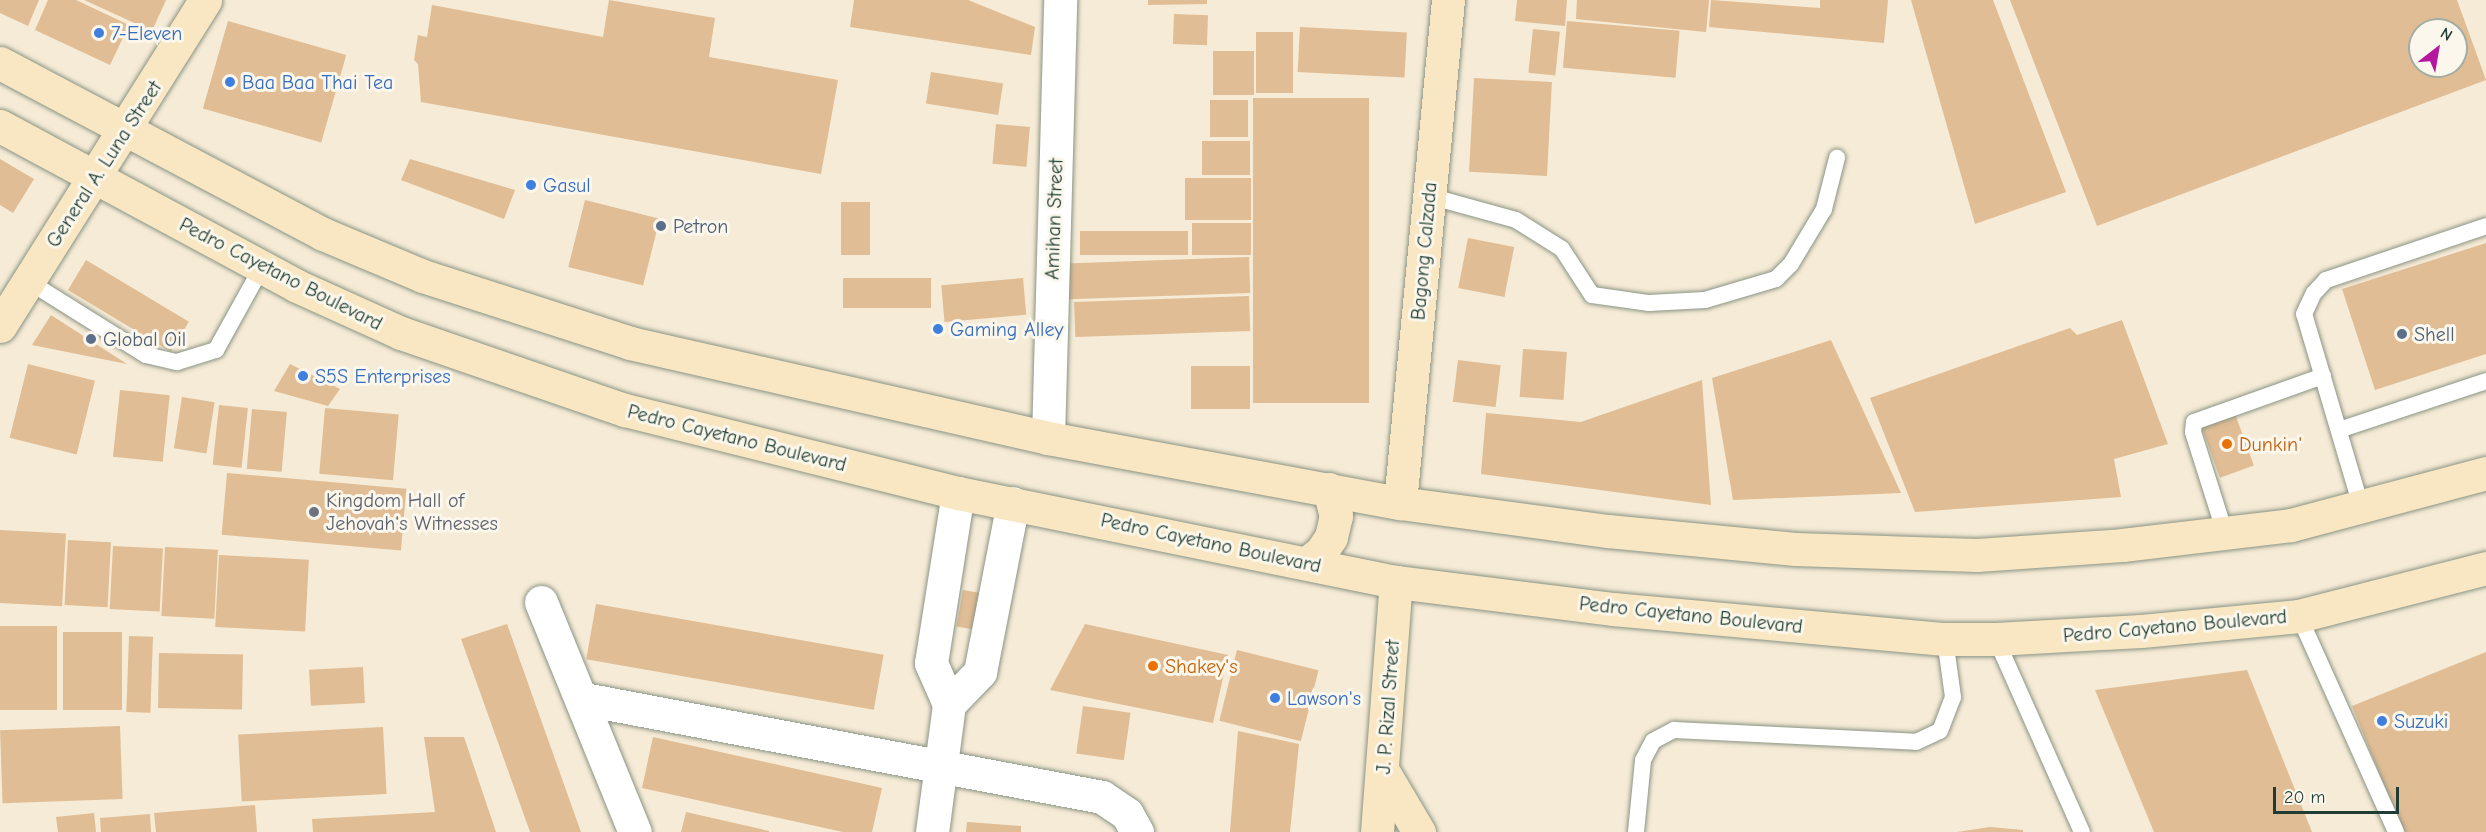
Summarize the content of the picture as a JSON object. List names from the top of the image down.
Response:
{
  "streets": {
    "main road": [
      "General A. Luna Street",
      "Bagong Calzada",
      "Pedro Cayetano Boulevard",
      "J. P. Rizal Street"
    ],
    "street": ["Amihan Street"]
  },
  "crossings": [
    ["General A. Luna Street", "Pedro Cayetano Boulevard"],
    ["Pedro Cayetano Boulevard", "J. P. Rizal Street"]
  ],
  "places": [
    "7-Eleven",
    "Baa Baa Thai Tea",
    "Gasul",
    "Petron",
    "Gaming Alley",
    "Shell",
    "Global Oil",
    "S5S Enterprises",
    "Dunkin'",
    "Kingdom Hall of Jehovah's Witnesses",
    "Shakey's",
    "Lawson's",
    "Suzuki"
  ],
  "scale_bar": "20 m",
  "north": "top right"
}
